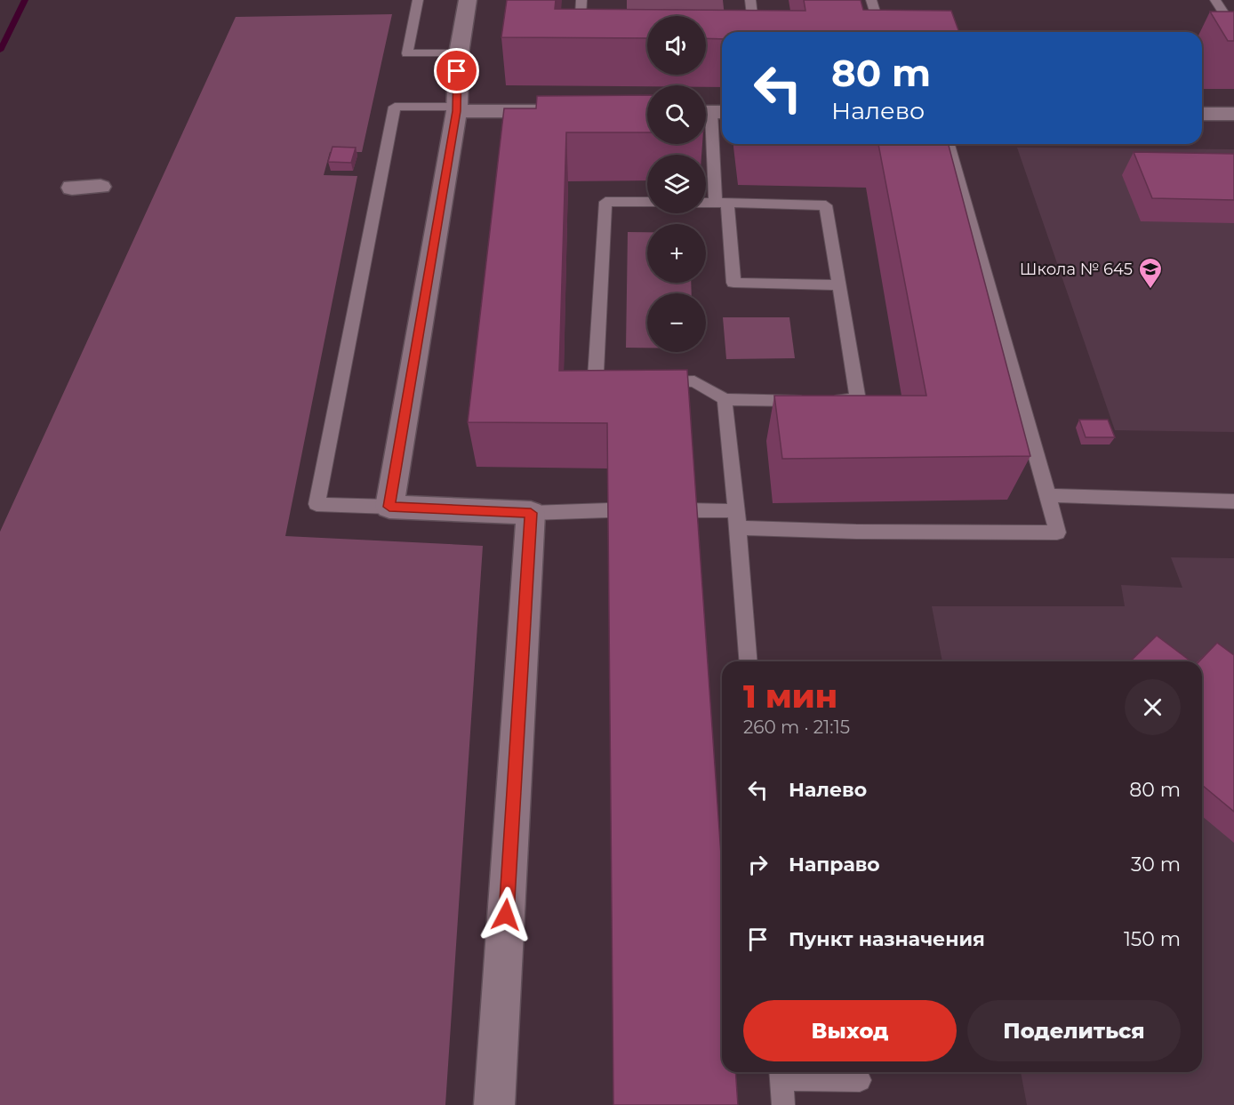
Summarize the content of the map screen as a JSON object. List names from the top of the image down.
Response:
{
  "places": {
    "school or university": ["Школа № 645"]
  },
  "page": {
    "map_buttons": ["+", "−"],
    "turn": ["80 m", "Налево"],
    "heading": ["1 мин", "260 m · 21:15"],
    "list": [
      {
        "name": "Налево",
        "value": "80 m"
      },
      {
        "name": "Направо",
        "value": "30 m"
      },
      {
        "name": "Пункт назначения",
        "value": "150 m"
      }
    ],
    "buttons": ["Выход", "Поделиться"]
  }
}
